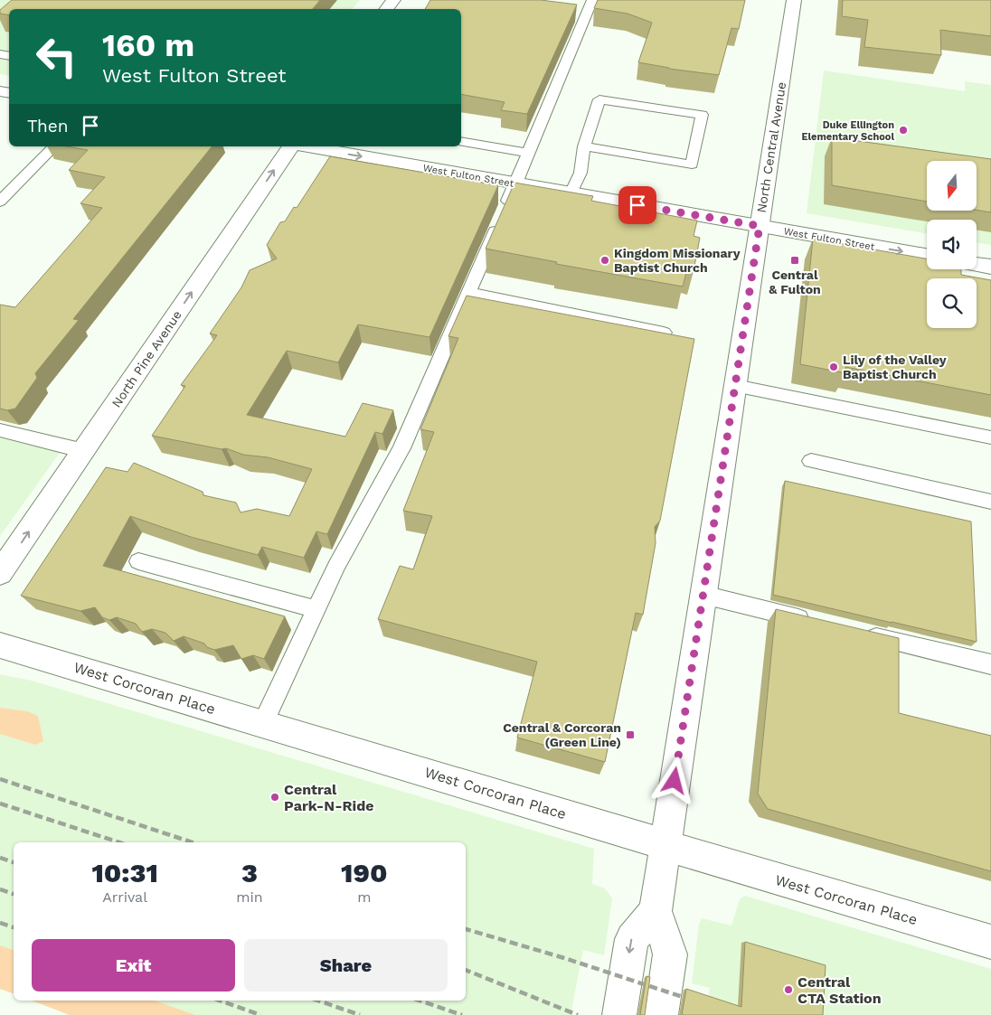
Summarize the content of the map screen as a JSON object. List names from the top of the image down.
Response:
{
  "streets": {
    "street": [
      "North Central Avenue",
      "West Fulton Street",
      "North Pine Avenue",
      "West Corcoran Place"
    ]
  },
  "crossings": [
    ["North Central Avenue", "West Fulton Street"],
    ["North Central Avenue", "West Corcoran Place"]
  ],
  "one_way": ["West Fulton Street", "North Pine Avenue"],
  "places": {
    "other": [
      "Duke Ellington Elementary School",
      "Kingdom Missionary Baptist Church",
      "Lily of the Valley Baptist Church",
      "Central Park-N-Ride",
      "Central CTA Station"
    ],
    "transit": ["Central & Fulton", "Central & Corcoran (Green Line)"]
  },
  "north": "bottom",
  "page": {
    "turn": ["160 m", "West Fulton Street"],
    "then": "Then",
    "eta": [
      "10:31",
      "Arrival",
      "3",
      "min",
      "190",
      "m"
    ],
    "buttons": ["Exit", "Share"]
  }
}
